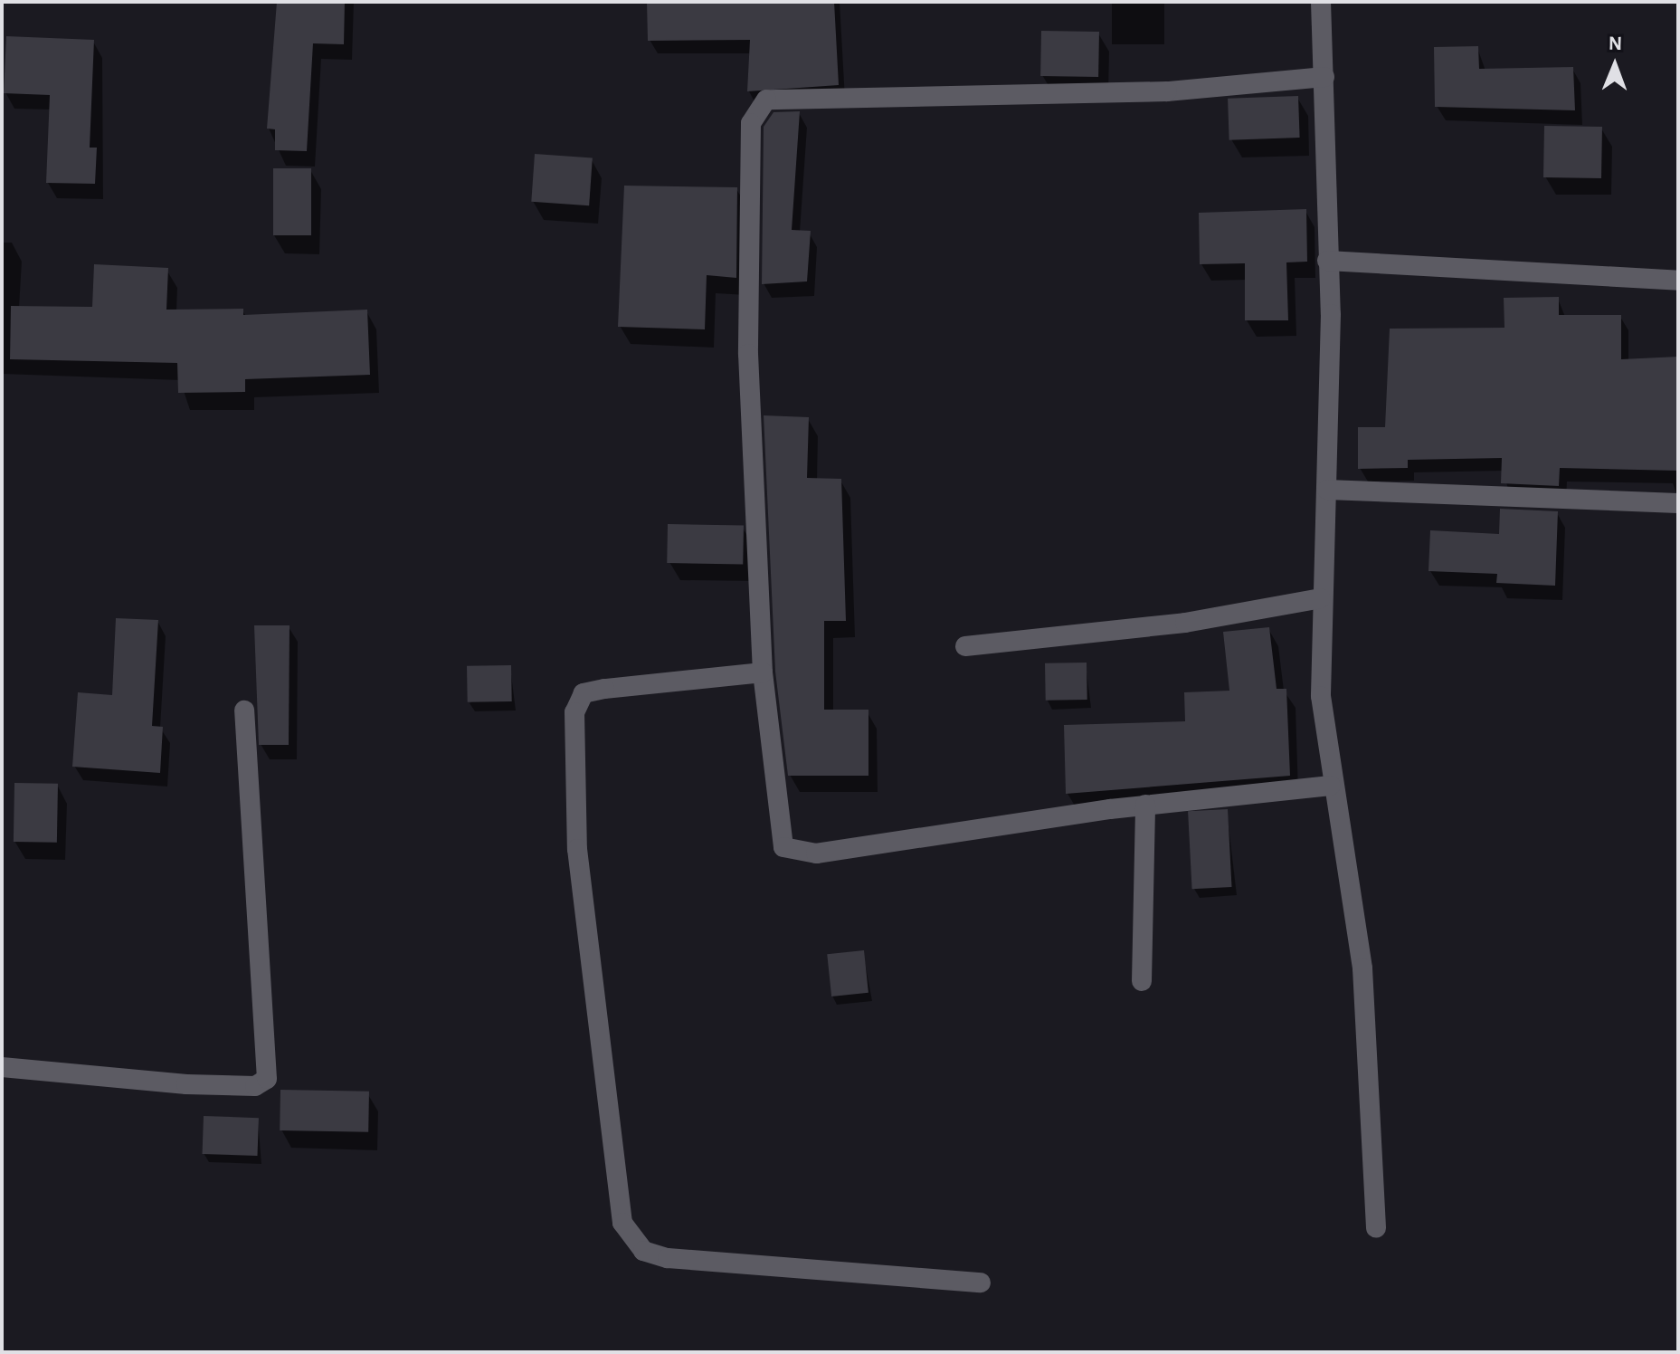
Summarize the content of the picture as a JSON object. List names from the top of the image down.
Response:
{
  "north": "top"
}
